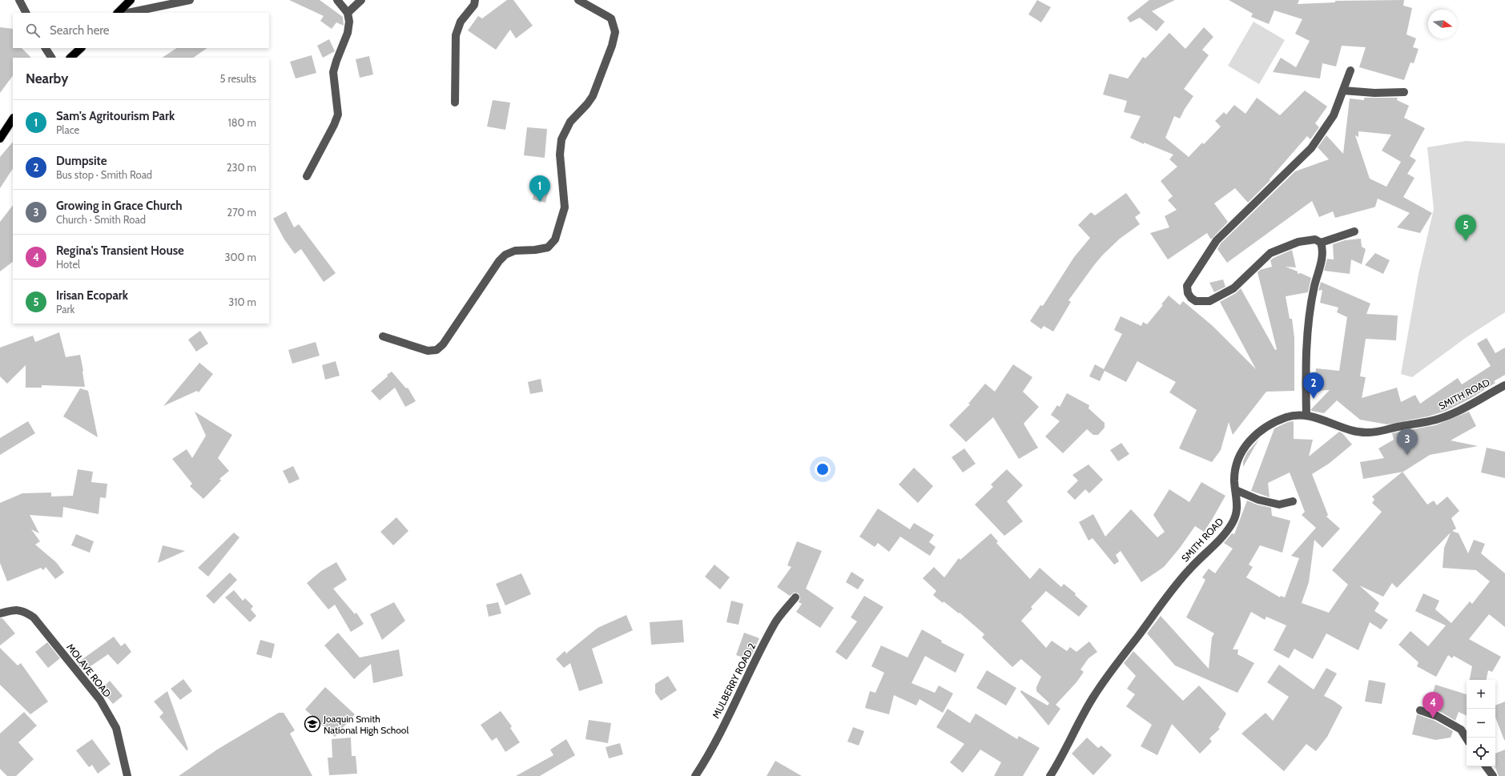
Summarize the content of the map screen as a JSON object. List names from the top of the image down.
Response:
{
  "streets": {
    "street": ["SMITH ROAD", "MOLAVE ROAD", "MULBERRY ROAD 2"]
  },
  "places": {
    "school or university": ["Joaquin Smith National High School"]
  },
  "north": "right",
  "page": {
    "search": "Search here",
    "heading": ["Nearby", "5 results"],
    "list": [
      {
        "mark": "1",
        "name": "Sam's Agritourism Park",
        "note": "Place",
        "value": "180 m"
      },
      {
        "mark": "2",
        "name": "Dumpsite",
        "note": "Bus stop · Smith Road",
        "value": "230 m"
      },
      {
        "mark": "3",
        "name": "Growing in Grace Church",
        "note": "Church · Smith Road",
        "value": "270 m"
      },
      {
        "mark": "4",
        "name": "Regina's Transient House",
        "note": "Hotel",
        "value": "300 m"
      },
      {
        "mark": "5",
        "name": "Irisan Ecopark",
        "note": "Park",
        "value": "310 m"
      }
    ],
    "pins": [
      "1",
      "5",
      "2",
      "3",
      "4"
    ],
    "map_buttons": ["+", "−"]
  }
}
